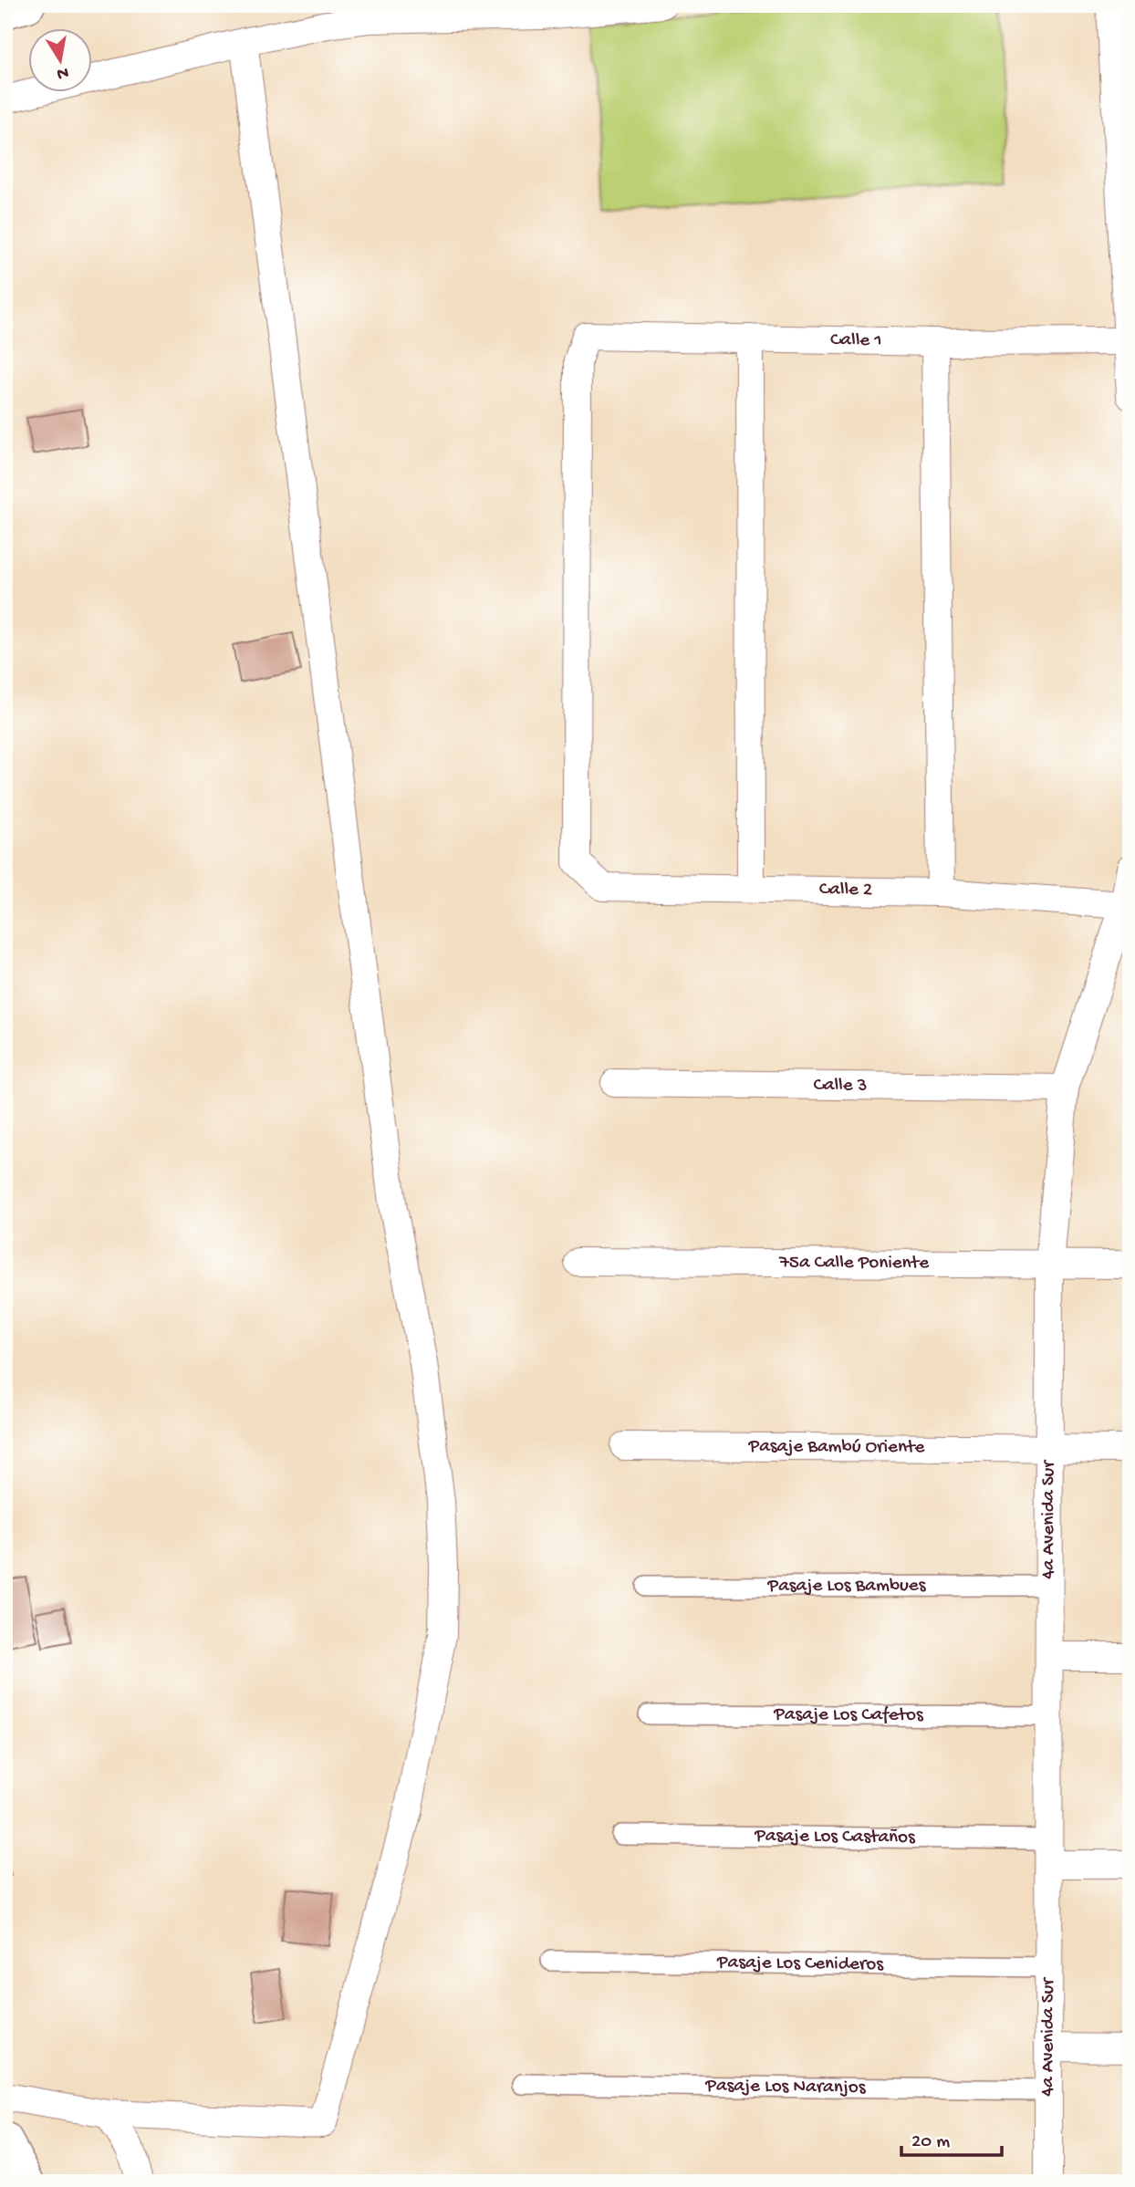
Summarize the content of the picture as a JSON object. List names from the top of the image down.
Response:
{
  "streets": {
    "street": [
      "Calle 1",
      "Calle 2",
      "Calle 3",
      "75a Calle Poniente",
      "Pasaje Bambú Oriente",
      "4a Avenida Sur",
      "Pasaje Los Bambues",
      "Pasaje Los Cafetos",
      "Pasaje Los Castaños",
      "Pasaje Los Cenideros",
      "Pasaje Los Naranjos"
    ]
  },
  "crossings": [
    ["Calle 1", "Calle 2"],
    ["Calle 2", "4a Avenida Sur"],
    ["Calle 3", "4a Avenida Sur"],
    ["75a Calle Poniente", "4a Avenida Sur"],
    ["Pasaje Bambú Oriente", "4a Avenida Sur"],
    ["4a Avenida Sur", "Pasaje Los Bambues"],
    ["4a Avenida Sur", "Pasaje Los Cafetos"],
    ["4a Avenida Sur", "Pasaje Los Castaños"],
    ["4a Avenida Sur", "Pasaje Los Cenideros"],
    ["4a Avenida Sur", "Pasaje Los Naranjos"]
  ],
  "scale_bar": "20 m",
  "north": "bottom"
}
